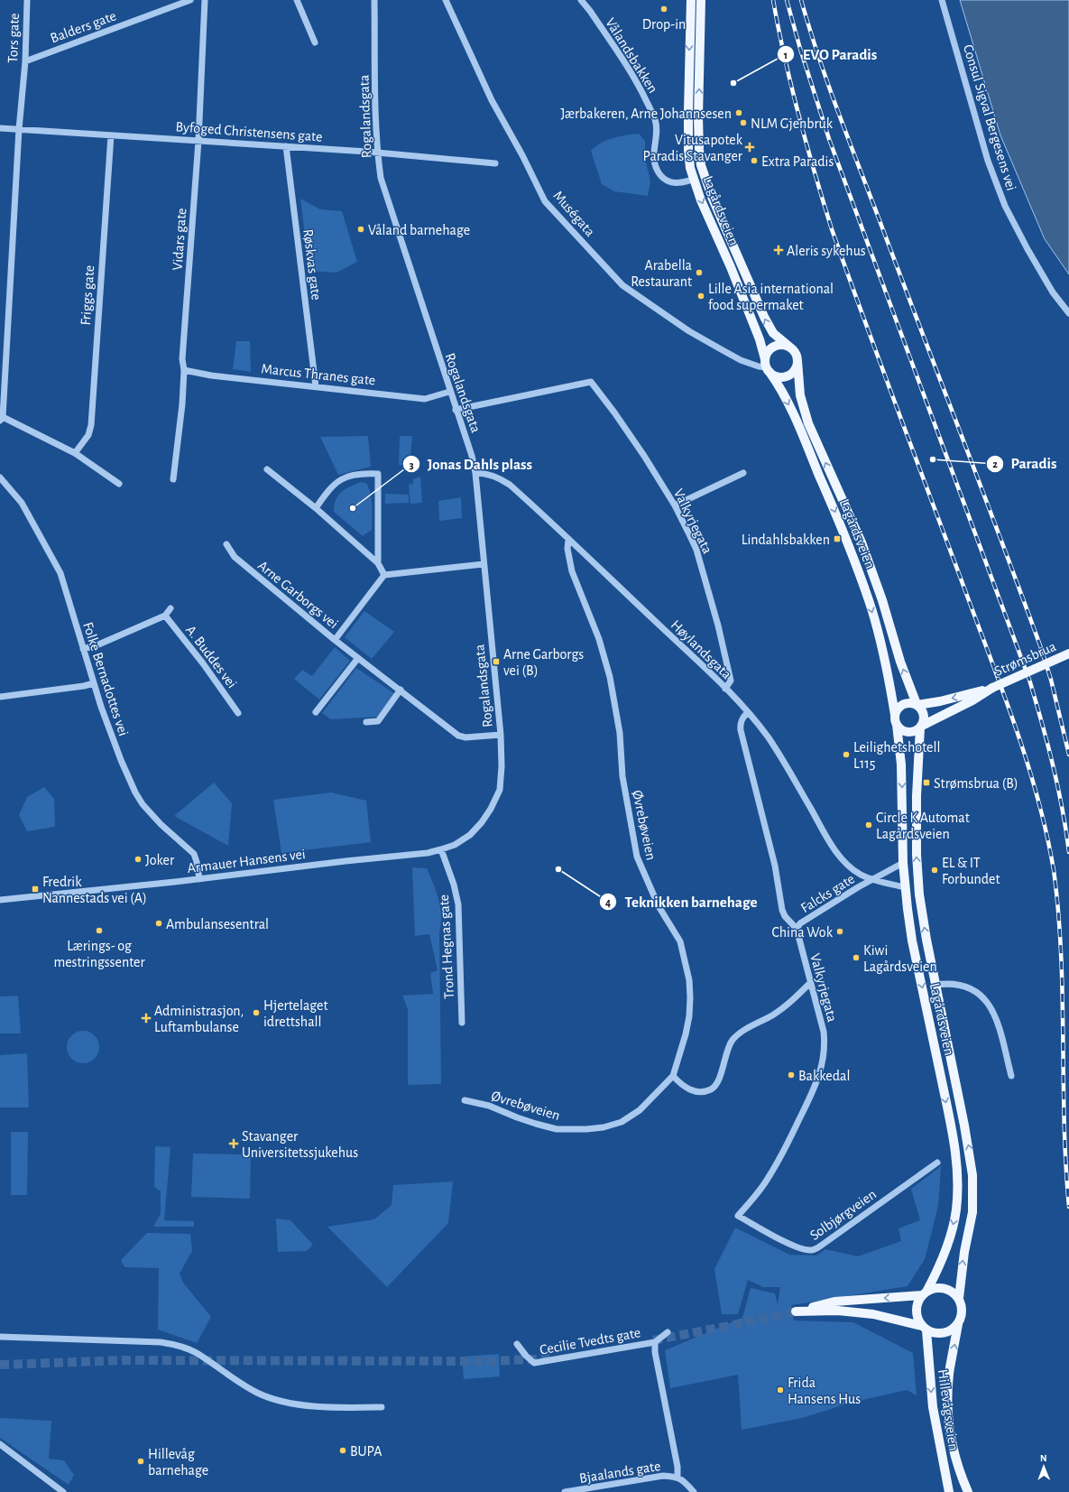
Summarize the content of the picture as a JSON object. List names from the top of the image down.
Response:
{
  "streets": {
    "main road": ["Lagårdsveien", "Strømsbrua", "Hillevågsveien"],
    "street": [
      "Balders gate",
      "Tors gate",
      "Vålandsbakken",
      "Rogalandsgata",
      "Consul Sigval Bergesens vei",
      "Byfoged Christensens gate",
      "Muségata",
      "Vidars gate",
      "Røskvas gate",
      "Friggs gate",
      "Marcus Thranes gate",
      "Valkyrjegata",
      "Arne Garborgs vei",
      "Høylandsgata",
      "A. Buddes vei",
      "Folke Bernadottes vei",
      "Øvrebøveien",
      "Armauer Hansens vei",
      "Falcks gate",
      "Trond Hegnas gate",
      "Solbjørgveien",
      "Cecilie Tvedts gate",
      "Bjaalands gate"
    ]
  },
  "crossings": [
    ["Balders gate", "Tors gate"],
    ["Tors gate", "Byfoged Christensens gate"],
    ["Vålandsbakken", "Lagårdsveien"],
    ["Rogalandsgata", "Byfoged Christensens gate"],
    ["Rogalandsgata", "Marcus Thranes gate"],
    ["Rogalandsgata", "Valkyrjegata"],
    ["Rogalandsgata", "Arne Garborgs vei"],
    ["Rogalandsgata", "Høylandsgata"],
    ["Rogalandsgata", "Armauer Hansens vei"],
    ["Byfoged Christensens gate", "Vidars gate"],
    ["Byfoged Christensens gate", "Røskvas gate"],
    ["Byfoged Christensens gate", "Friggs gate"],
    ["Lagårdsveien", "Muségata"],
    ["Lagårdsveien", "Høylandsgata"],
    ["Lagårdsveien", "Strømsbrua"],
    ["Lagårdsveien", "Hillevågsveien"],
    ["Vidars gate", "Marcus Thranes gate"],
    ["Røskvas gate", "Marcus Thranes gate"],
    ["Valkyrjegata", "Høylandsgata"],
    ["Valkyrjegata", "Falcks gate"],
    ["Valkyrjegata", "Solbjørgveien"],
    ["Høylandsgata", "Øvrebøveien"],
    ["Høylandsgata", "Falcks gate"],
    ["Folke Bernadottes vei", "Armauer Hansens vei"],
    ["Armauer Hansens vei", "Trond Hegnas gate"],
    ["Cecilie Tvedts gate", "Bjaalands gate"]
  ],
  "places": {
    "other": [
      "Drop-in",
      "EVO Paradis",
      "Jærbakeren, Arne Johannsesen",
      "NLM Gjenbruk",
      "Extra Paradis",
      "Våland barnehage",
      "Arabella Restaurant",
      "Lille Asia international food supermaket",
      "Paradis",
      "Jonas Dahls plass",
      "Leilighetshotell L115",
      "Circle K Automat Lagårdsveien",
      "Joker",
      "Teknikken barnehage",
      "EL & IT Forbundet",
      "Ambulansesentral",
      "Lærings- og mestringssenter",
      "China Wok",
      "Kiwi Lagårdsveien",
      "Hjertelaget idrettshall",
      "Bakkedal",
      "Frida Hansens Hus",
      "BUPA",
      "Hillevåg barnehage"
    ],
    "health": [
      "Vitusapotek Paradis Stavanger",
      "Aleris sykehus",
      "Administrasjon, Luftambulanse",
      "Stavanger Universitetssjukehus"
    ],
    "transit": [
      "Lindahlsbakken",
      "Arne Garborgs vei (B)",
      "Strømsbrua (B)",
      "Fredrik Nannestads vei (A)"
    ]
  },
  "north": "top"
}
